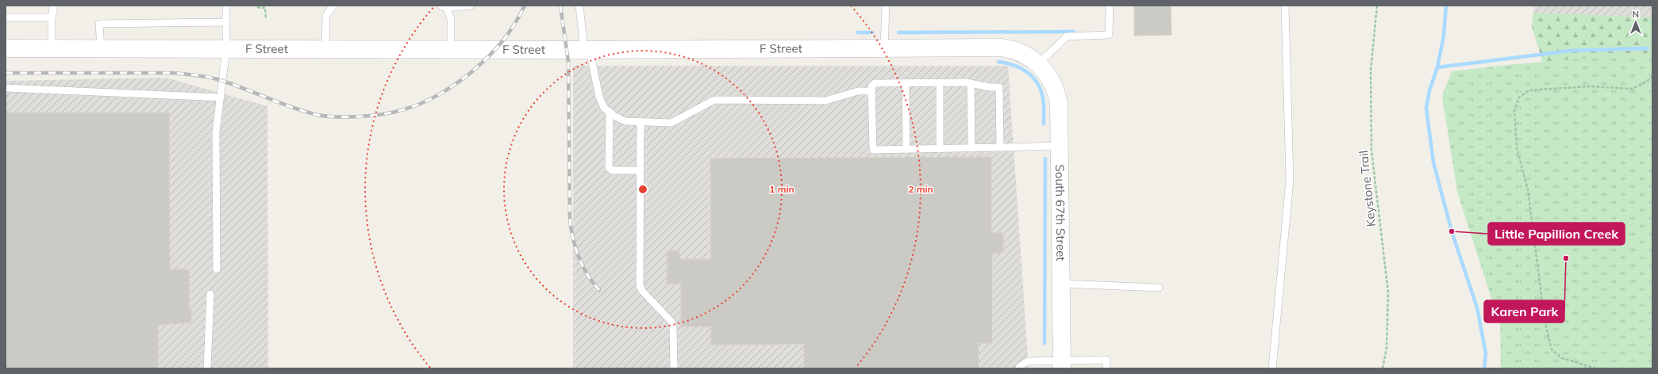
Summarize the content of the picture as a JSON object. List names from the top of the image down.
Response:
{
  "streets": {
    "street": ["F Street", "South 67th Street"],
    "path": ["Keystone Trail"]
  },
  "crossings": [
    ["F Street", "South 67th Street"]
  ],
  "places": ["Little Papillion Creek", "Karen Park"],
  "north": "top",
  "rings": ["1 min", "2 min"]
}
